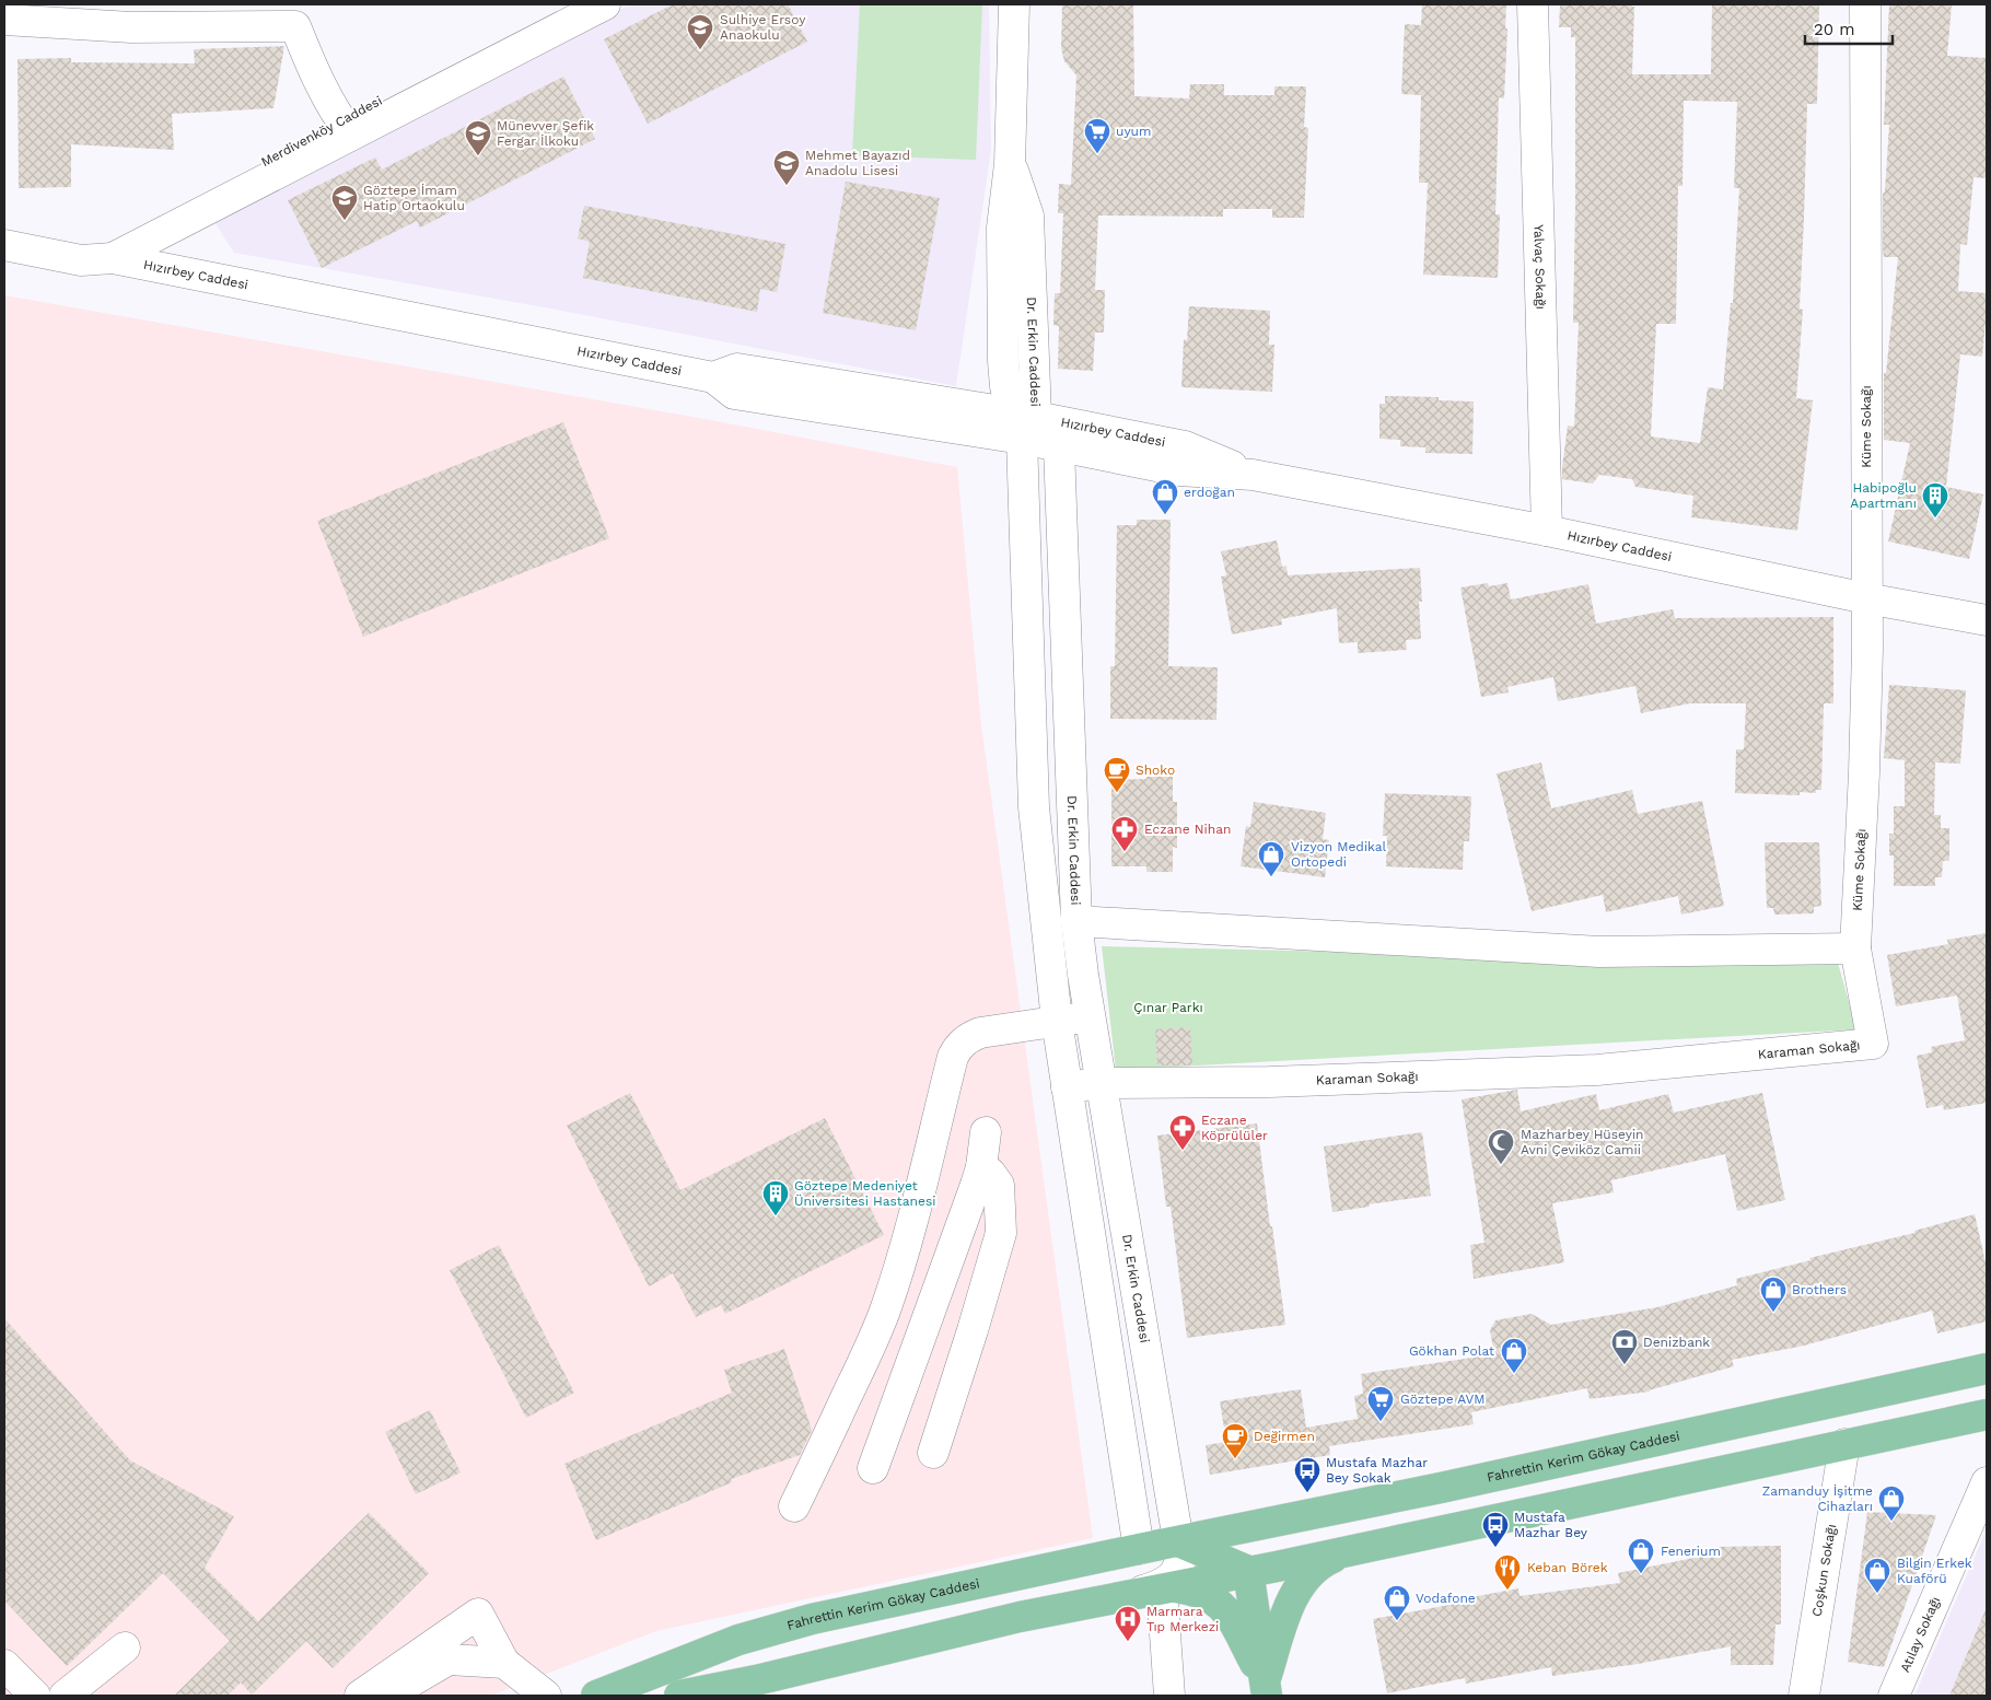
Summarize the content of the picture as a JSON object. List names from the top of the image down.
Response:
{
  "streets": {
    "main road": ["Fahrettin Kerim Gökay Caddesi"],
    "street": [
      "Merdivenköy Caddesi",
      "Yalvaç Sokağı",
      "Hızırbey Caddesi",
      "Dr. Erkin Caddesi",
      "Küme Sokağı",
      "Karaman Sokağı",
      "Coşkun Sokağı",
      "Atılay Sokağı"
    ]
  },
  "crossings": [
    ["Merdivenköy Caddesi", "Hızırbey Caddesi"],
    ["Yalvaç Sokağı", "Hızırbey Caddesi"],
    ["Hızırbey Caddesi", "Dr. Erkin Caddesi"],
    ["Hızırbey Caddesi", "Küme Sokağı"],
    ["Dr. Erkin Caddesi", "Karaman Sokağı"],
    ["Dr. Erkin Caddesi", "Fahrettin Kerim Gökay Caddesi"],
    ["Küme Sokağı", "Karaman Sokağı"]
  ],
  "parks": ["Çınar Parkı"],
  "places": {
    "school or university": [
      "Sulhiye Ersoy Anaokulu",
      "Münevver Şefik Fergar İlkoku",
      "Mehmet Bayazıd Anadolu Lisesi",
      "Göztepe İmam Hatip Ortaokulu"
    ],
    "supermarket": ["uyum", "Göztepe AVM"],
    "shop": [
      "erdoğan",
      "Vizyon Medikal Ortopedi",
      "Brothers",
      "Gökhan Polat",
      "Zamanduy İşitme Cihazları",
      "Fenerium",
      "Bilgin Erkek Kuaförü",
      "Vodafone"
    ],
    "building": ["Habipoğlu Apartmanı", "Göztepe Medeniyet Üniversitesi Hastanesi"],
    "cafe": ["Shoko", "Değirmen"],
    "pharmacy": ["Eczane Nihan", "Eczane Köprülüler"],
    "mosque": ["Mazharbey Hüseyin Avni Çeviköz Camii"],
    "bank": ["Denizbank"],
    "bus stop": ["Mustafa Mazhar Bey Sokak", "Mustafa Mazhar Bey"],
    "restaurant": ["Keban Börek"],
    "hospital": ["Marmara Tıp Merkezi"]
  },
  "scale_bar": "20 m"
}
